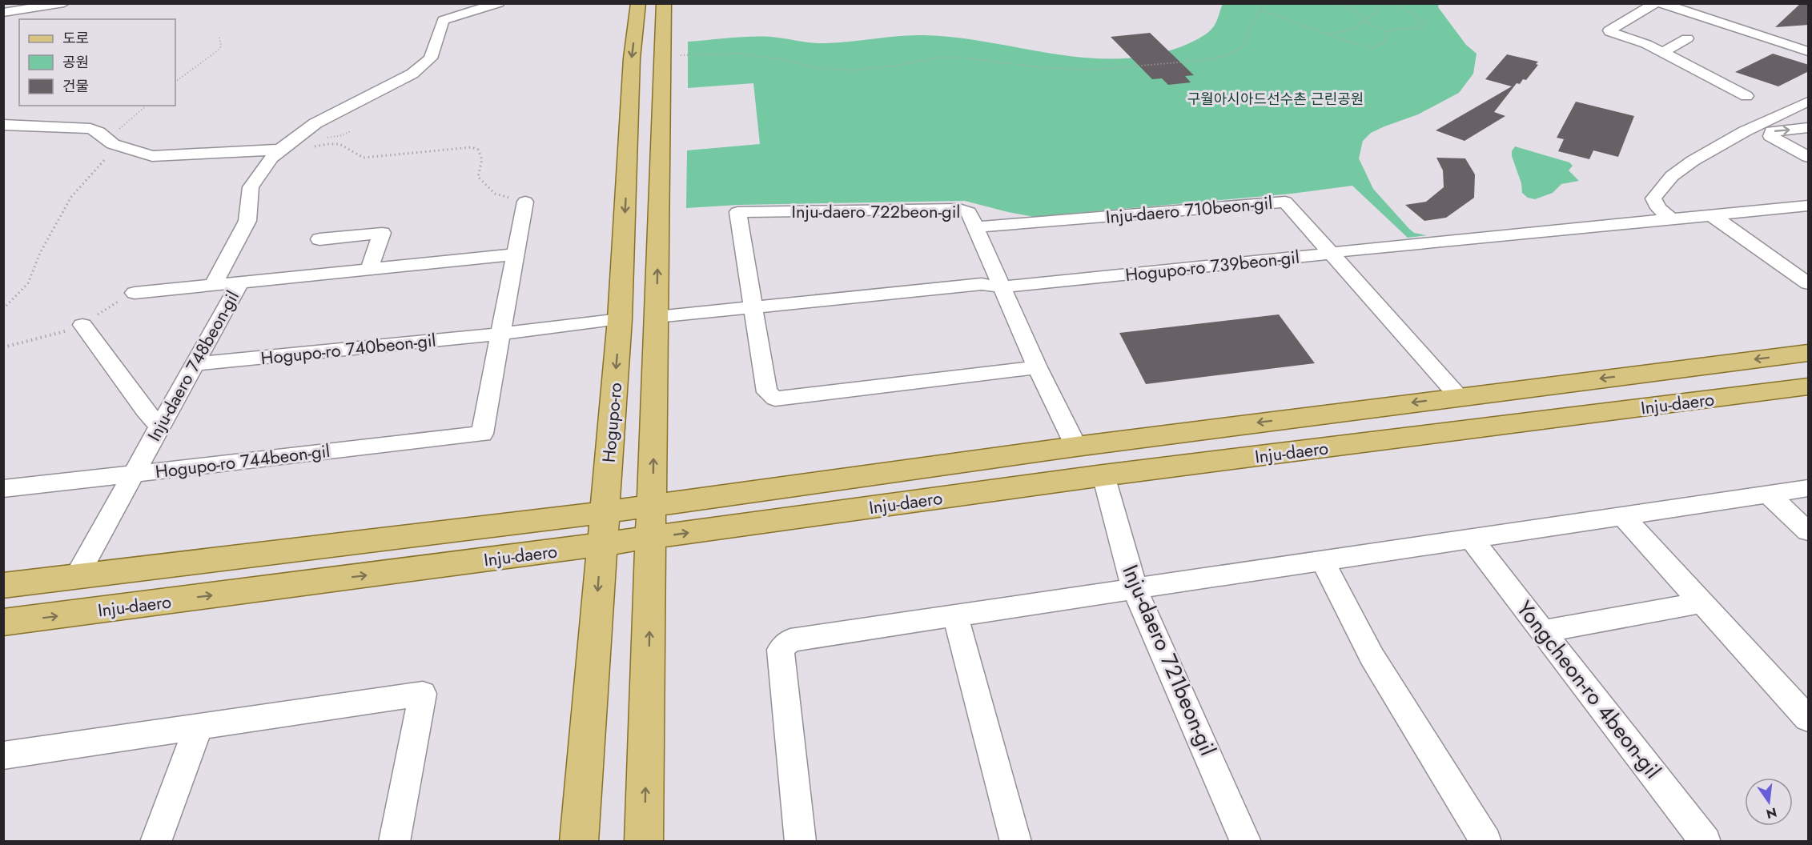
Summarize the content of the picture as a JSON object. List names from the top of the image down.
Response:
{
  "streets": {
    "main road": ["Inju-daero", "Hogupo-ro"],
    "street": [
      "Inju-daero 710beon-gil",
      "Inju-daero 722beon-gil",
      "Hogupo-ro 739beon-gil",
      "Hogupo-ro 740beon-gil",
      "Inju-daero 748beon-gil",
      "Hogupo-ro 744beon-gil",
      "Inju-daero 721beon-gil",
      "Yongcheon-ro 4beon-gil"
    ]
  },
  "crossings": [
    ["Inju-daero 710beon-gil", "Inju-daero 722beon-gil"],
    ["Inju-daero 710beon-gil", "Hogupo-ro 739beon-gil"],
    ["Inju-daero 710beon-gil", "Inju-daero"],
    ["Inju-daero 722beon-gil", "Hogupo-ro 739beon-gil"],
    ["Inju-daero 722beon-gil", "Inju-daero"],
    ["Hogupo-ro 740beon-gil", "Inju-daero 748beon-gil"],
    ["Hogupo-ro 740beon-gil", "Hogupo-ro"],
    ["Hogupo-ro 740beon-gil", "Hogupo-ro 744beon-gil"],
    ["Inju-daero 748beon-gil", "Inju-daero"],
    ["Inju-daero 748beon-gil", "Hogupo-ro 744beon-gil"],
    ["Inju-daero", "Hogupo-ro"],
    ["Inju-daero", "Inju-daero 721beon-gil"]
  ],
  "parks": ["구월아시아드선수촌 근린공원"],
  "legend": ["도로", "공원", "건물"],
  "north": "bottom"
}
